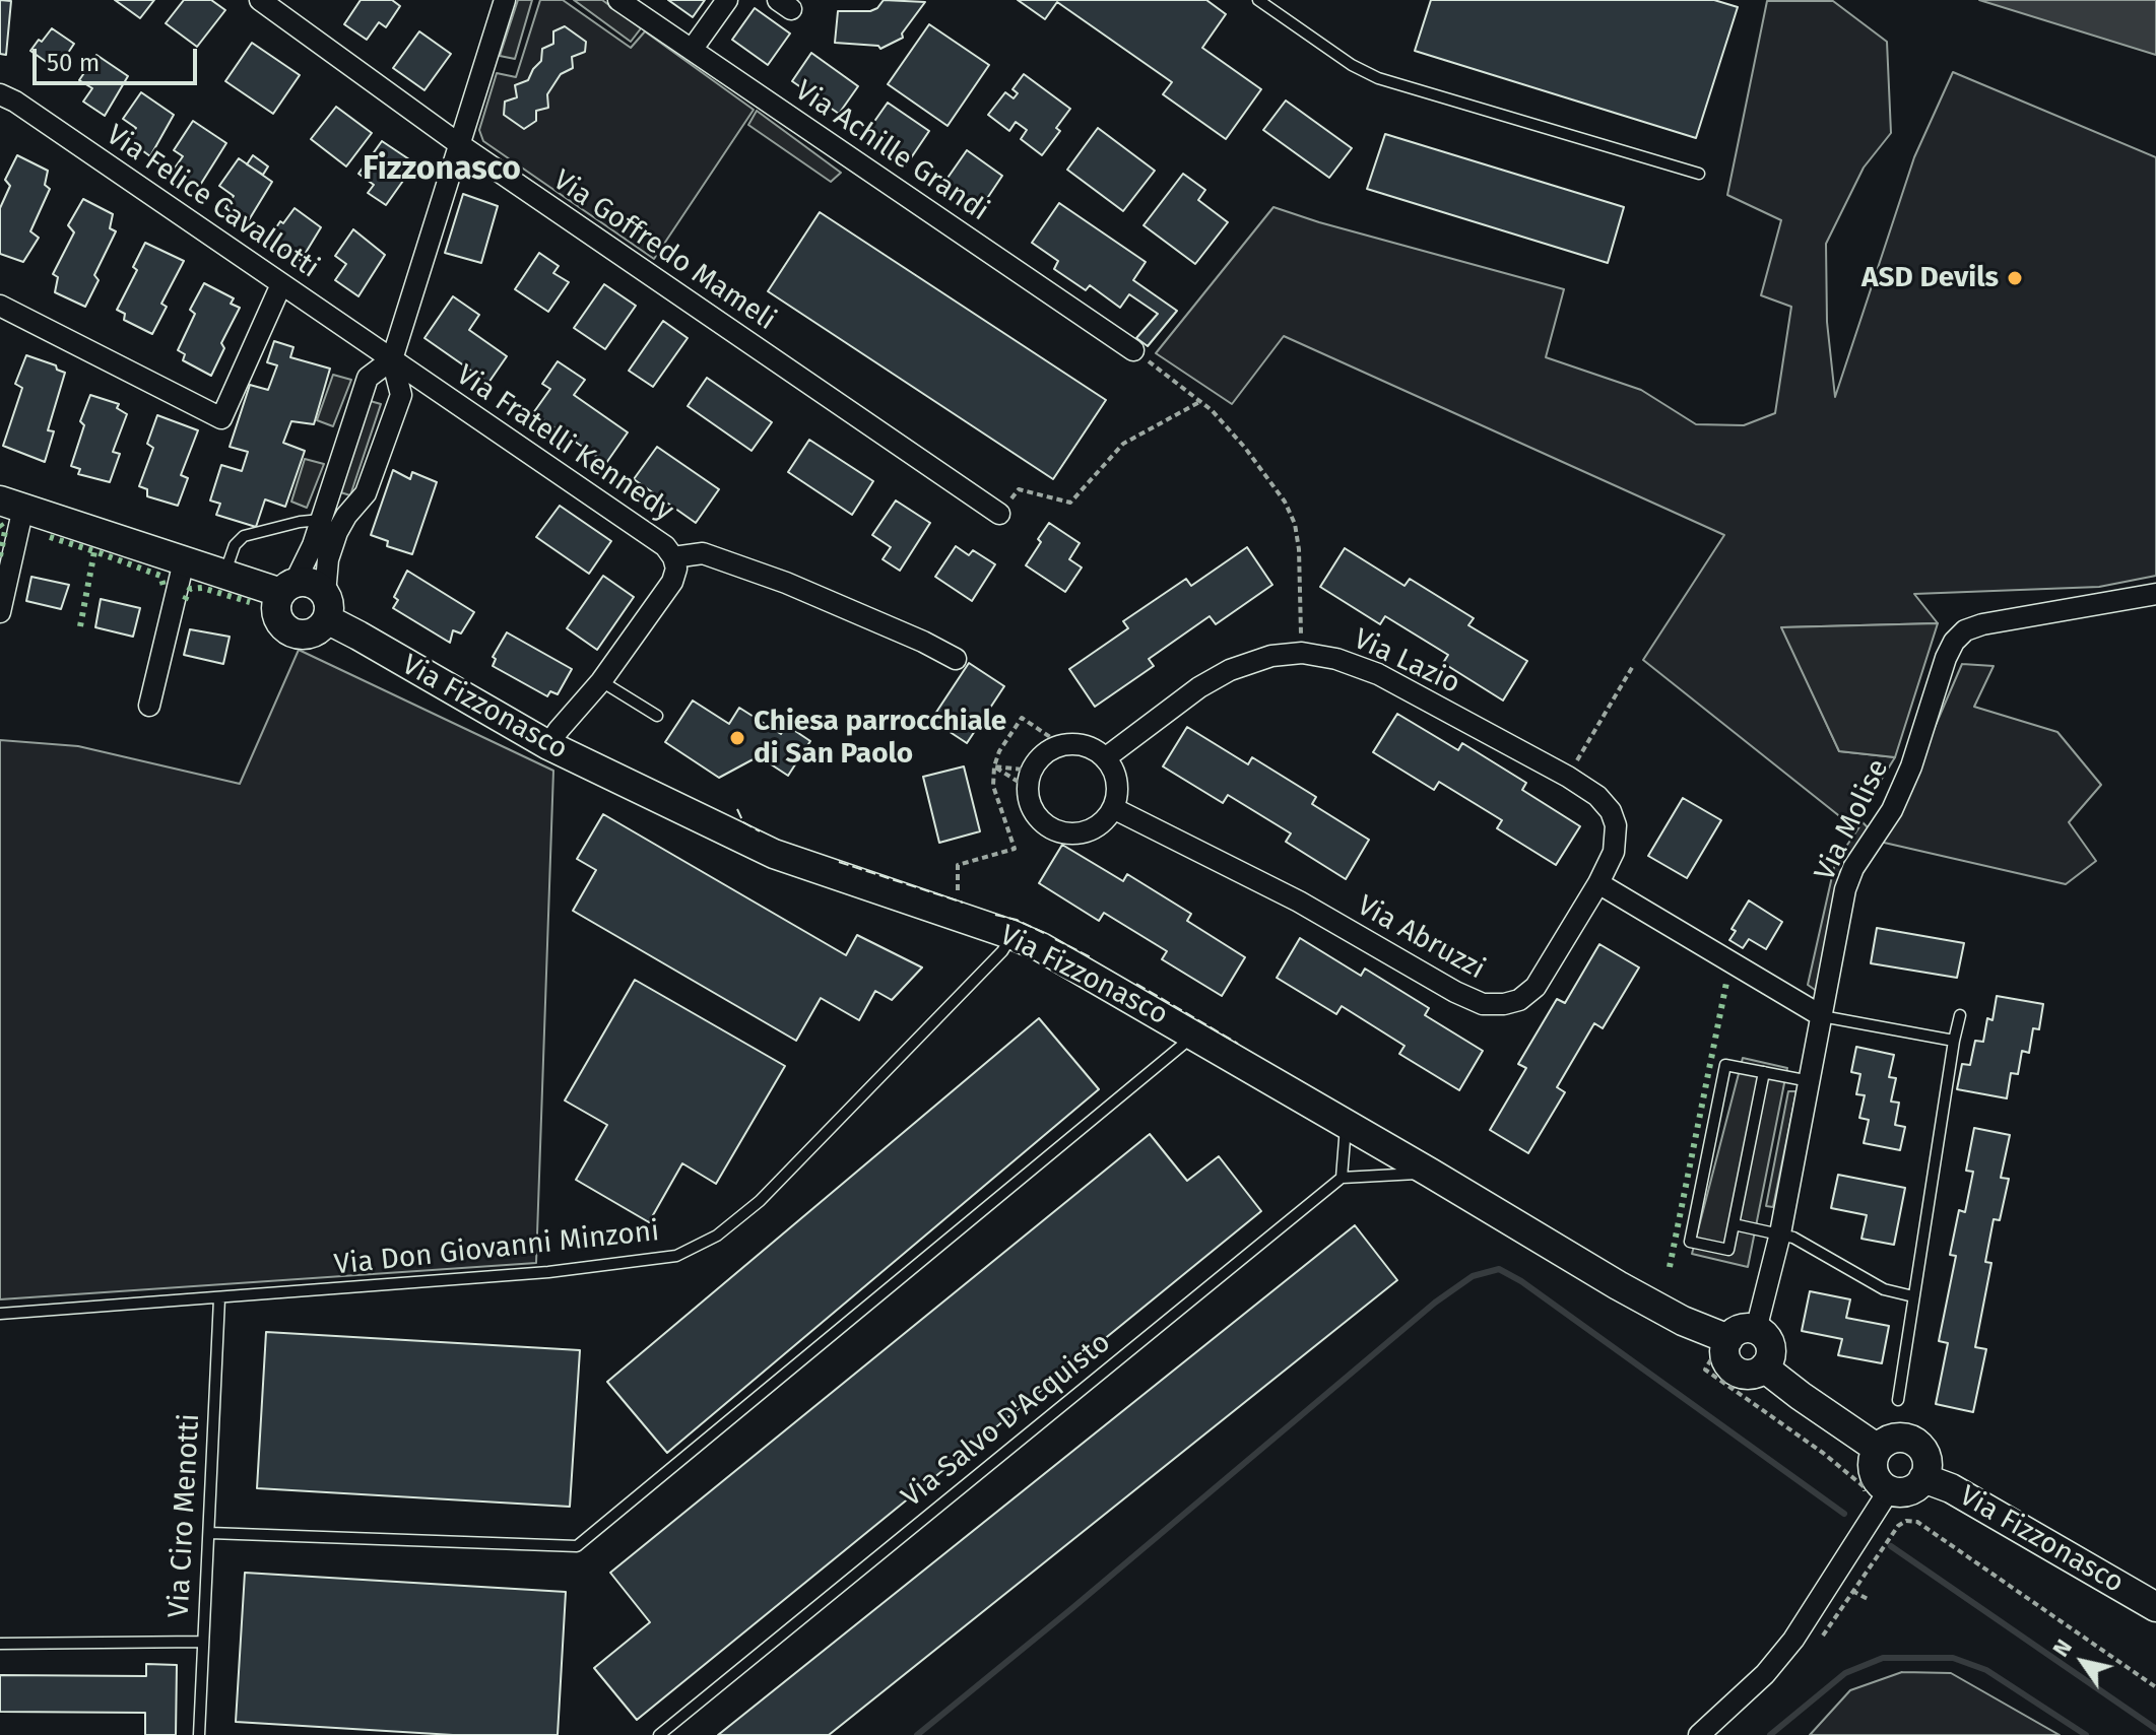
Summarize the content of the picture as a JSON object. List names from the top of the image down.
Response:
{
  "streets": {
    "main road": ["Via Fizzonasco"],
    "street": [
      "Via Achille Grandi",
      "Via Felice Cavallotti",
      "Via Goffredo Mameli",
      "Via Fratelli Kennedy",
      "Via Lazio",
      "Via Molise",
      "Via Abruzzi"
    ],
    "lane": ["Via Don Giovanni Minzoni", "Via Salvo D'Acquisto", "Via Ciro Menotti"]
  },
  "crossings": [
    ["Via Felice Cavallotti", "Via Fratelli Kennedy"],
    ["Via Fratelli Kennedy", "Via Fizzonasco"],
    ["Via Lazio", "Via Abruzzi"],
    ["Via Fizzonasco", "Via Molise"],
    ["Via Fizzonasco", "Via Don Giovanni Minzoni"],
    ["Via Don Giovanni Minzoni", "Via Ciro Menotti"]
  ],
  "districts": ["Fizzonasco"],
  "places": ["ASD Devils", "Chiesa parrocchiale di San Paolo"],
  "scale_bar": "50 m",
  "north": "top left"
}
